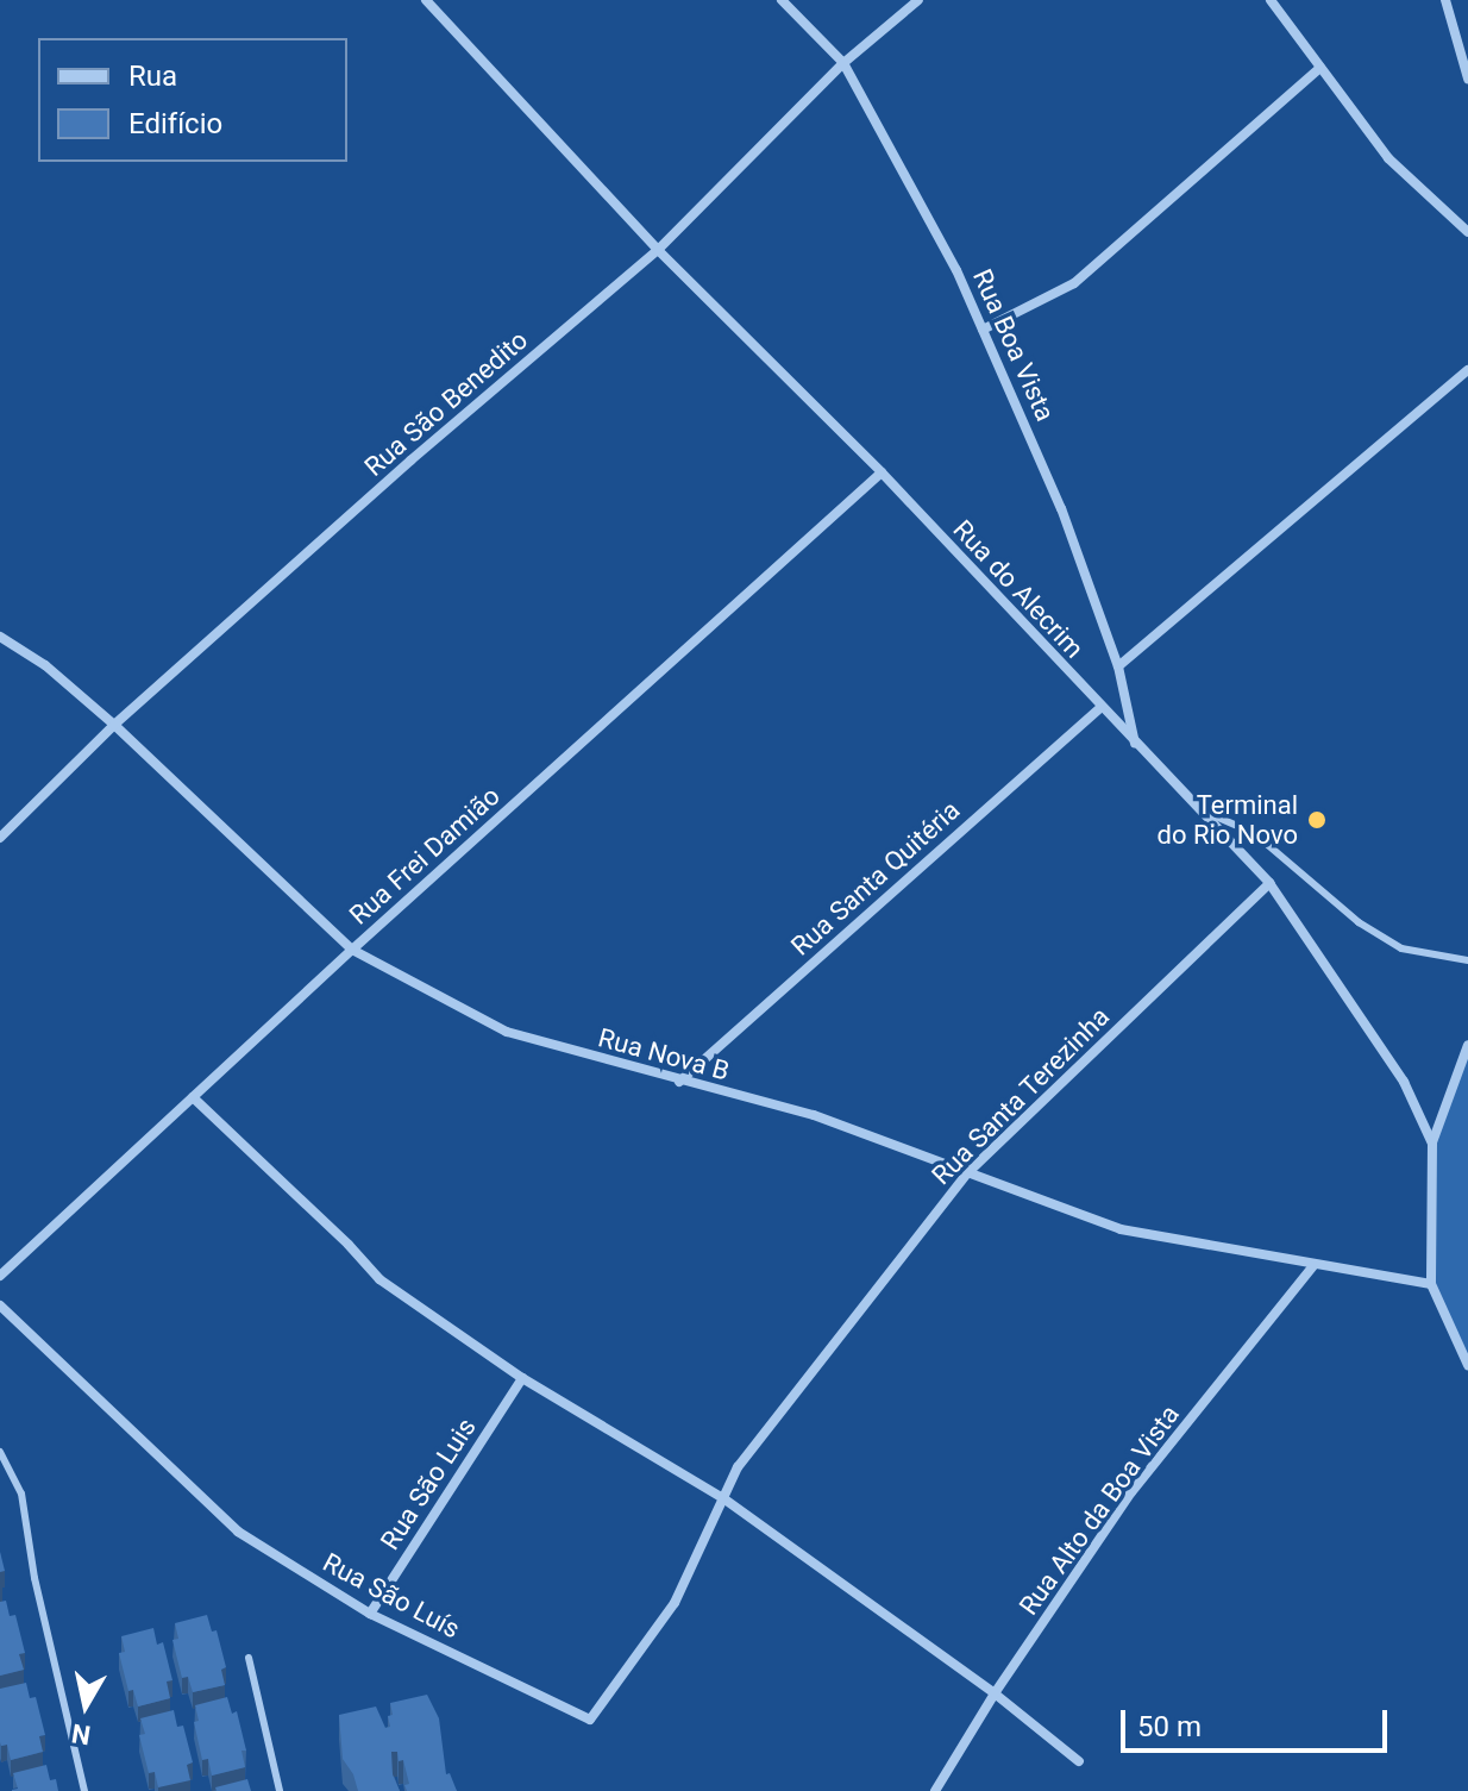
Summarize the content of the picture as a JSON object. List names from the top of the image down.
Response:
{
  "streets": {
    "street": [
      "Rua Boa Vista",
      "Rua São Benedito",
      "Rua do Alecrim",
      "Rua Frei Damião",
      "Rua Santa Quitéria",
      "Rua Nova B",
      "Rua Santa Terezinha",
      "Rua São Luis",
      "Rua Alto da Boa Vista",
      "Rua São Luís"
    ]
  },
  "crossings": [
    ["Rua Boa Vista", "Rua São Benedito"],
    ["Rua Boa Vista", "Rua do Alecrim"],
    ["Rua São Benedito", "Rua do Alecrim"],
    ["Rua São Benedito", "Rua Nova B"],
    ["Rua do Alecrim", "Rua Frei Damião"],
    ["Rua do Alecrim", "Rua Santa Quitéria"],
    ["Rua do Alecrim", "Rua Nova B"],
    ["Rua do Alecrim", "Rua Santa Terezinha"],
    ["Rua Frei Damião", "Rua Nova B"],
    ["Rua Santa Quitéria", "Rua Nova B"],
    ["Rua Nova B", "Rua Santa Terezinha"],
    ["Rua Nova B", "Rua Alto da Boa Vista"],
    ["Rua Santa Terezinha", "Rua São Luís"],
    ["Rua São Luis", "Rua São Luís"]
  ],
  "places": ["Terminal do Rio Novo"],
  "legend": ["Rua", "Edifício"],
  "scale_bar": "50 m",
  "north": "bottom"
}
